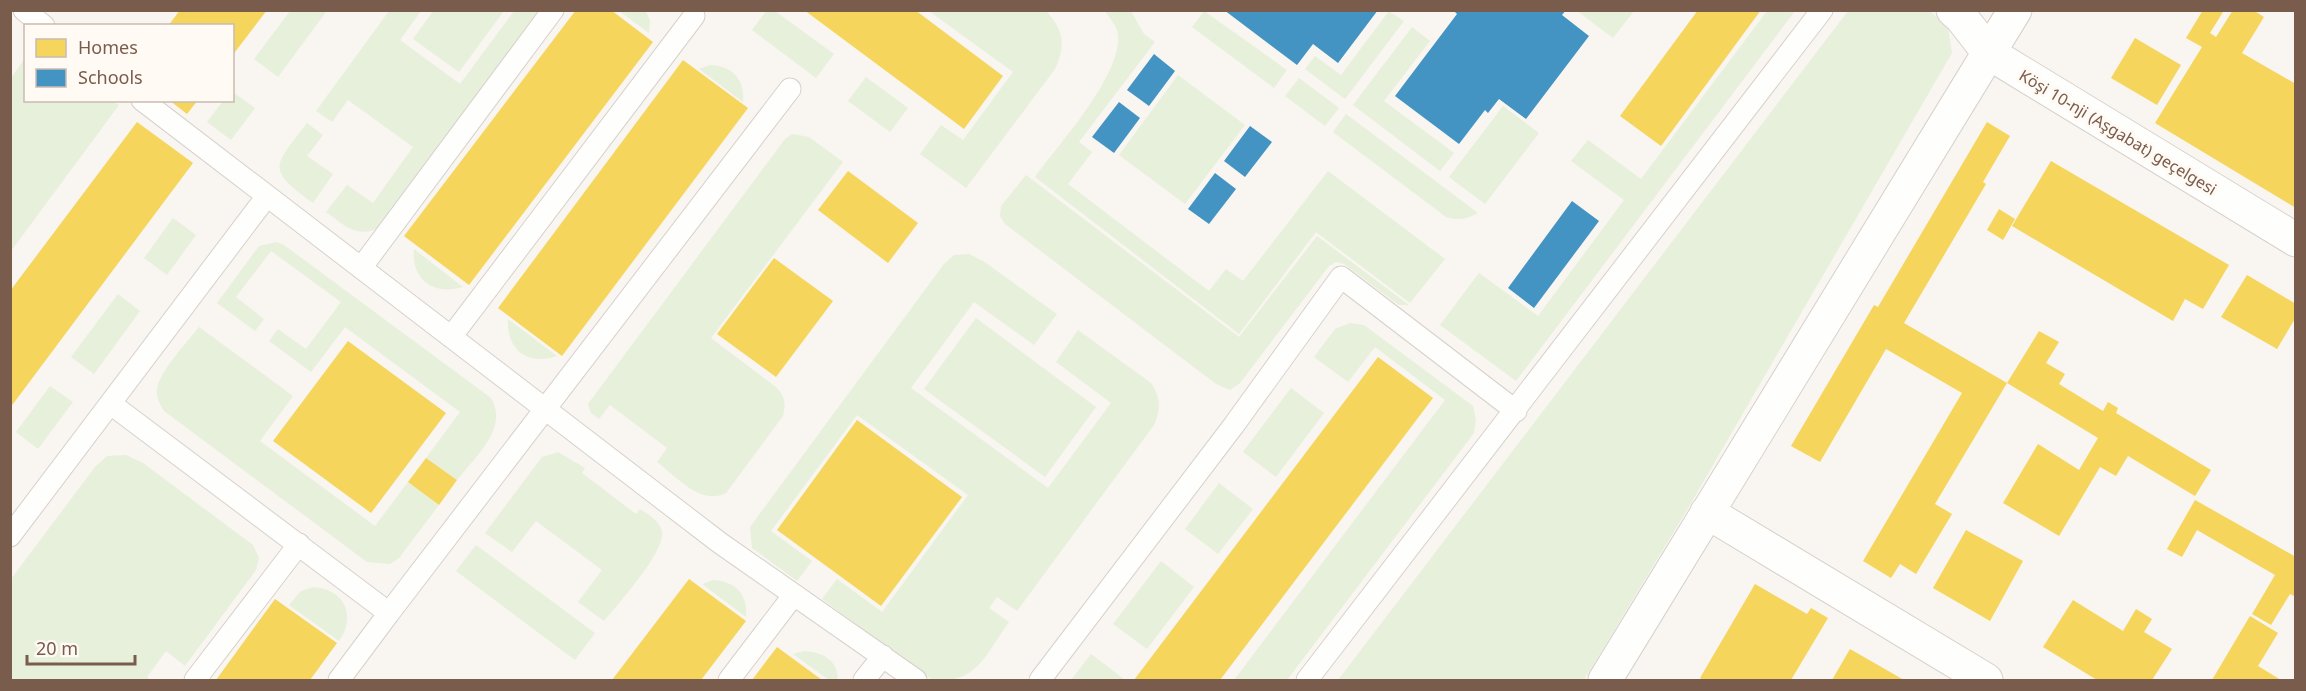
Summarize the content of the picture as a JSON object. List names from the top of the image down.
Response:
{
  "streets": {
    "street": ["Köşi 10-nji (Aşgabat) geçelgesi"]
  },
  "legend": ["Homes", "Schools"],
  "scale_bar": "20 m"
}
